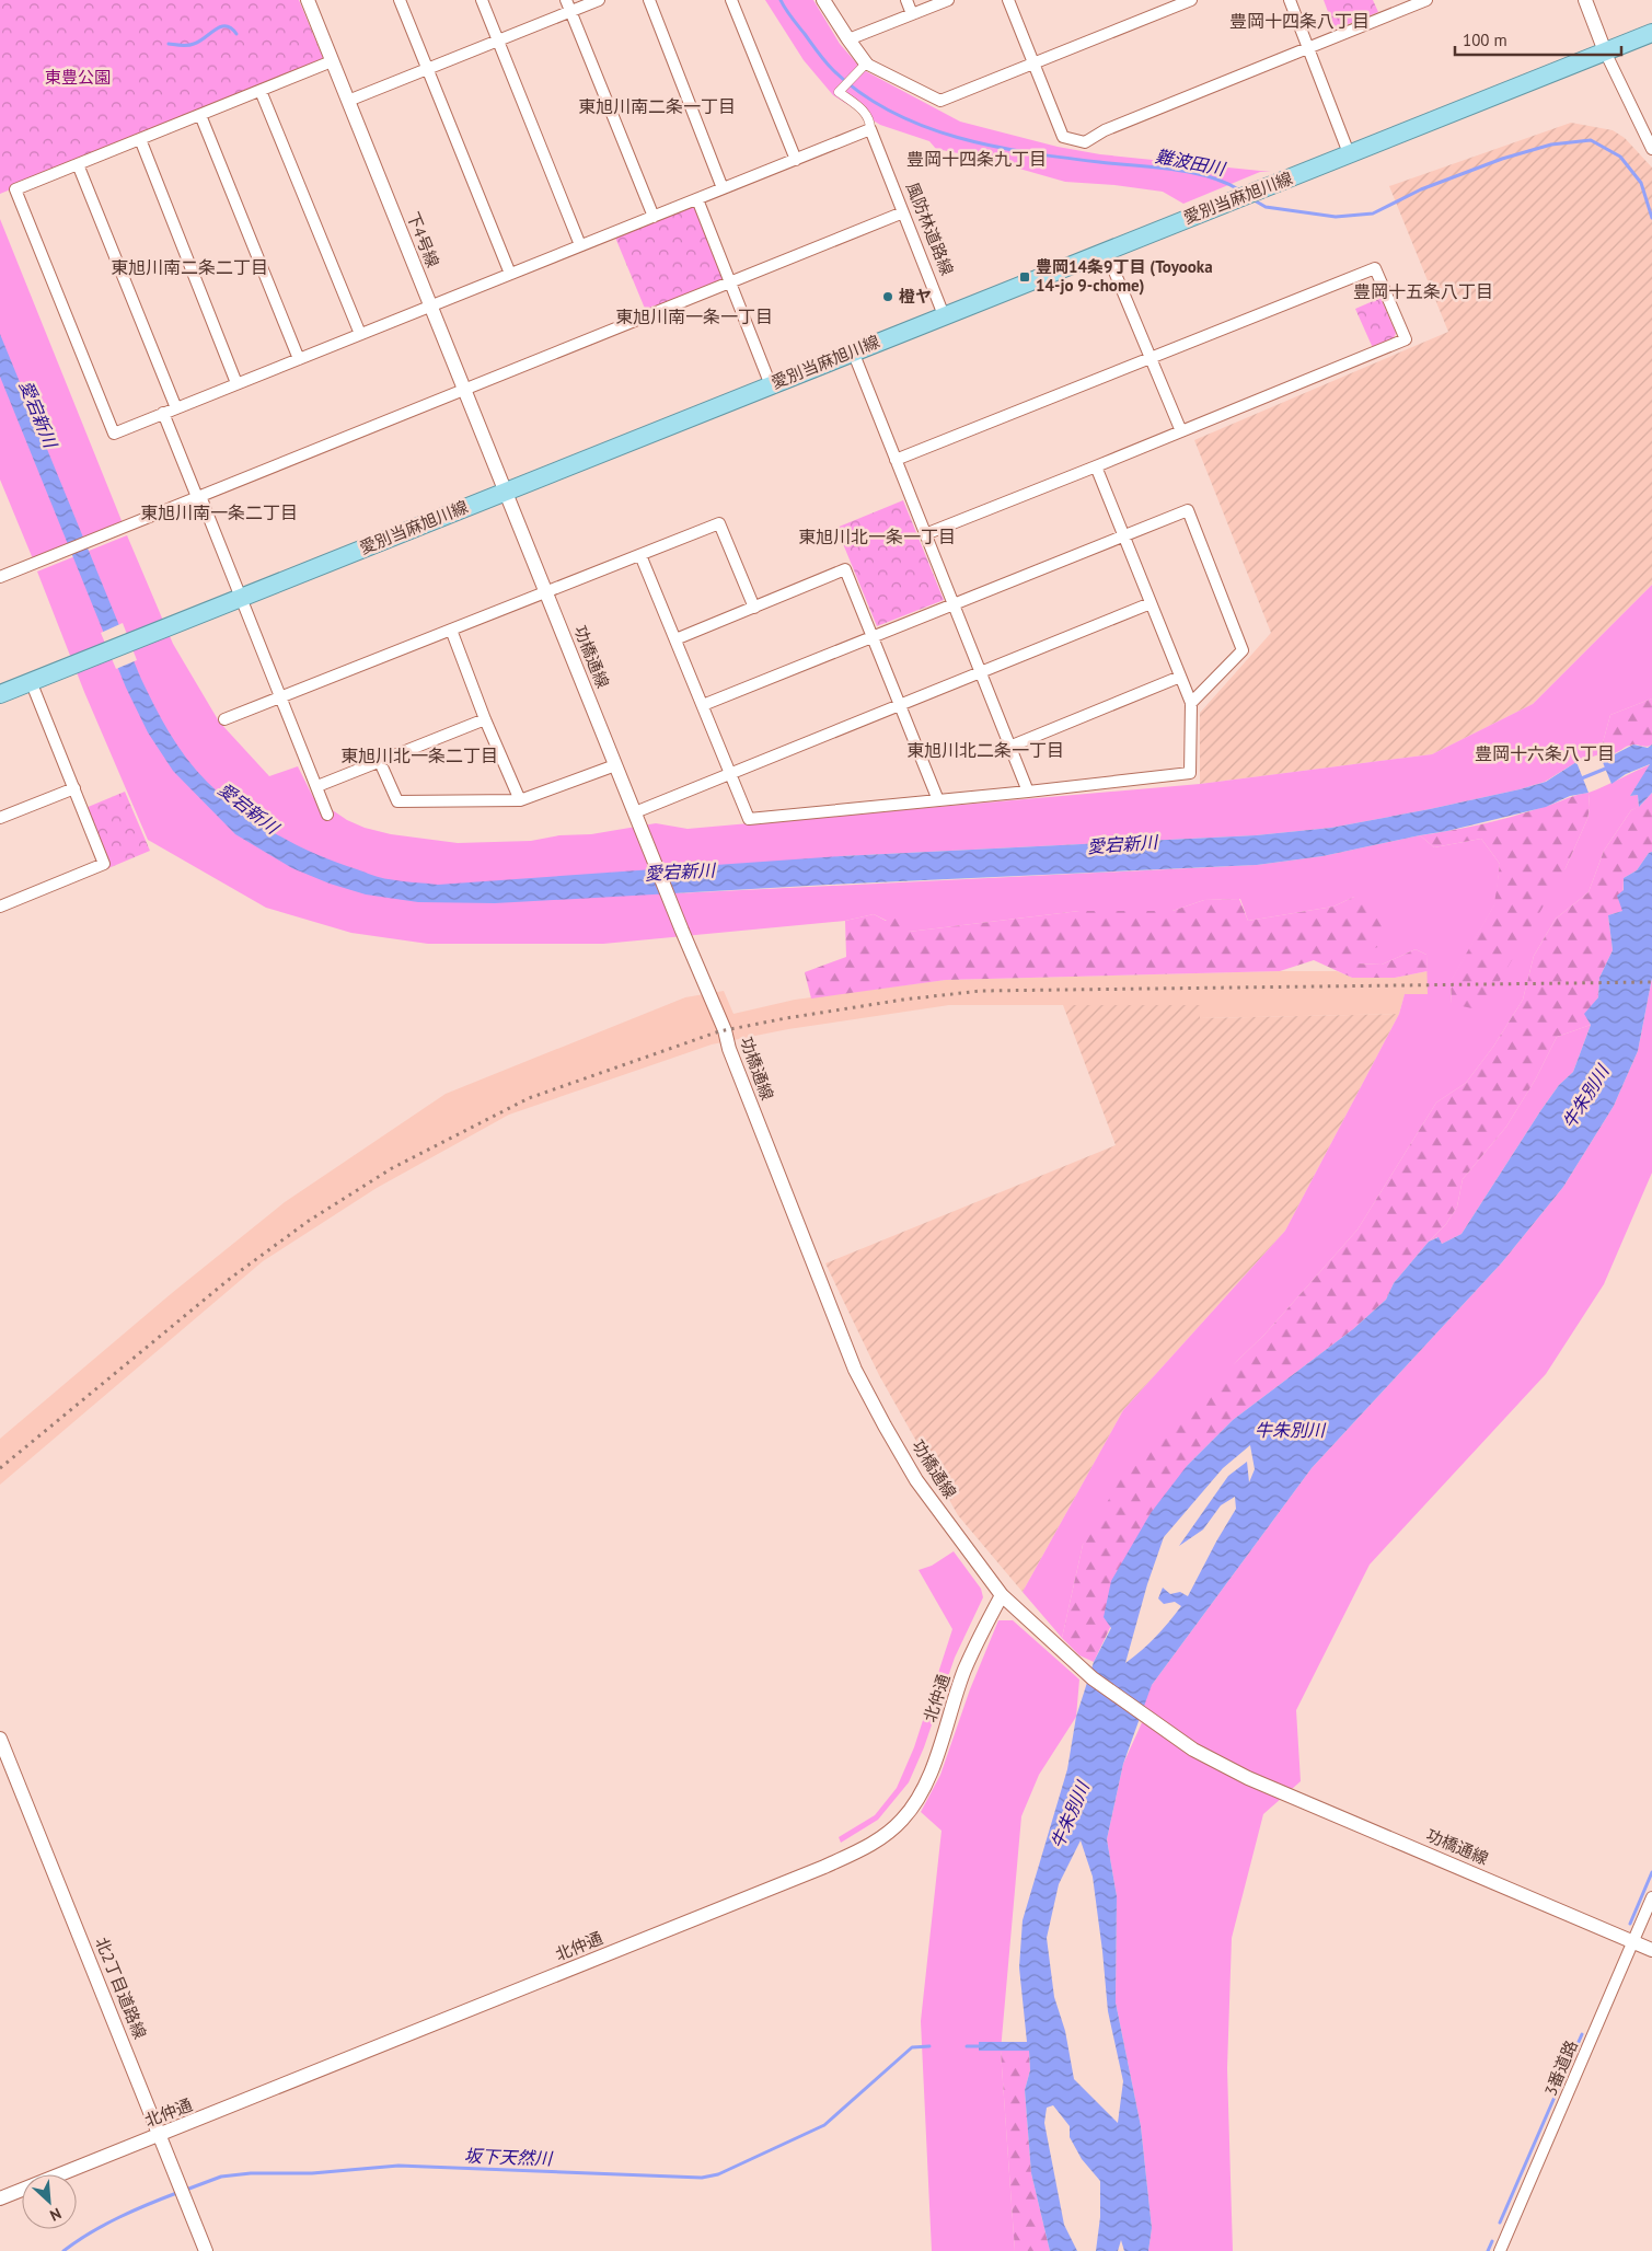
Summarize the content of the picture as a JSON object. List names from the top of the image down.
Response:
{
  "streets": {
    "main road": ["愛別当麻旭川線"],
    "street": [
      "風防林道路線",
      "下4号線",
      "功橋通線",
      "北仲通",
      "北2丁目道路線",
      "3番道路"
    ]
  },
  "crossings": [
    ["愛別当麻旭川線", "風防林道路線"],
    ["愛別当麻旭川線", "下4号線"],
    ["愛別当麻旭川線", "功橋通線"],
    ["下4号線", "功橋通線"],
    ["功橋通線", "北仲通"],
    ["功橋通線", "3番道路"],
    ["北仲通", "北2丁目道路線"]
  ],
  "districts": [
    "豊岡十四条八丁目",
    "東旭川南二条一丁目",
    "豊岡十四条九丁目",
    "東旭川南二条二丁目",
    "豊岡十五条八丁目",
    "東旭川南一条一丁目",
    "東旭川南一条二丁目",
    "東旭川北一条一丁目",
    "東旭川北二条一丁目",
    "豊岡十六条八丁目",
    "東旭川北一条二丁目"
  ],
  "water": [
    "難波田川",
    "愛宕新川",
    "牛朱別川",
    "坂下天然川"
  ],
  "parks": ["東豊公園"],
  "places": {
    "transit": ["豊岡14条9丁目 (Toyooka 14-jo 9-chome)"],
    "other": ["橙ヤ"]
  },
  "scale_bar": "100 m",
  "north": "bottom right"
}
